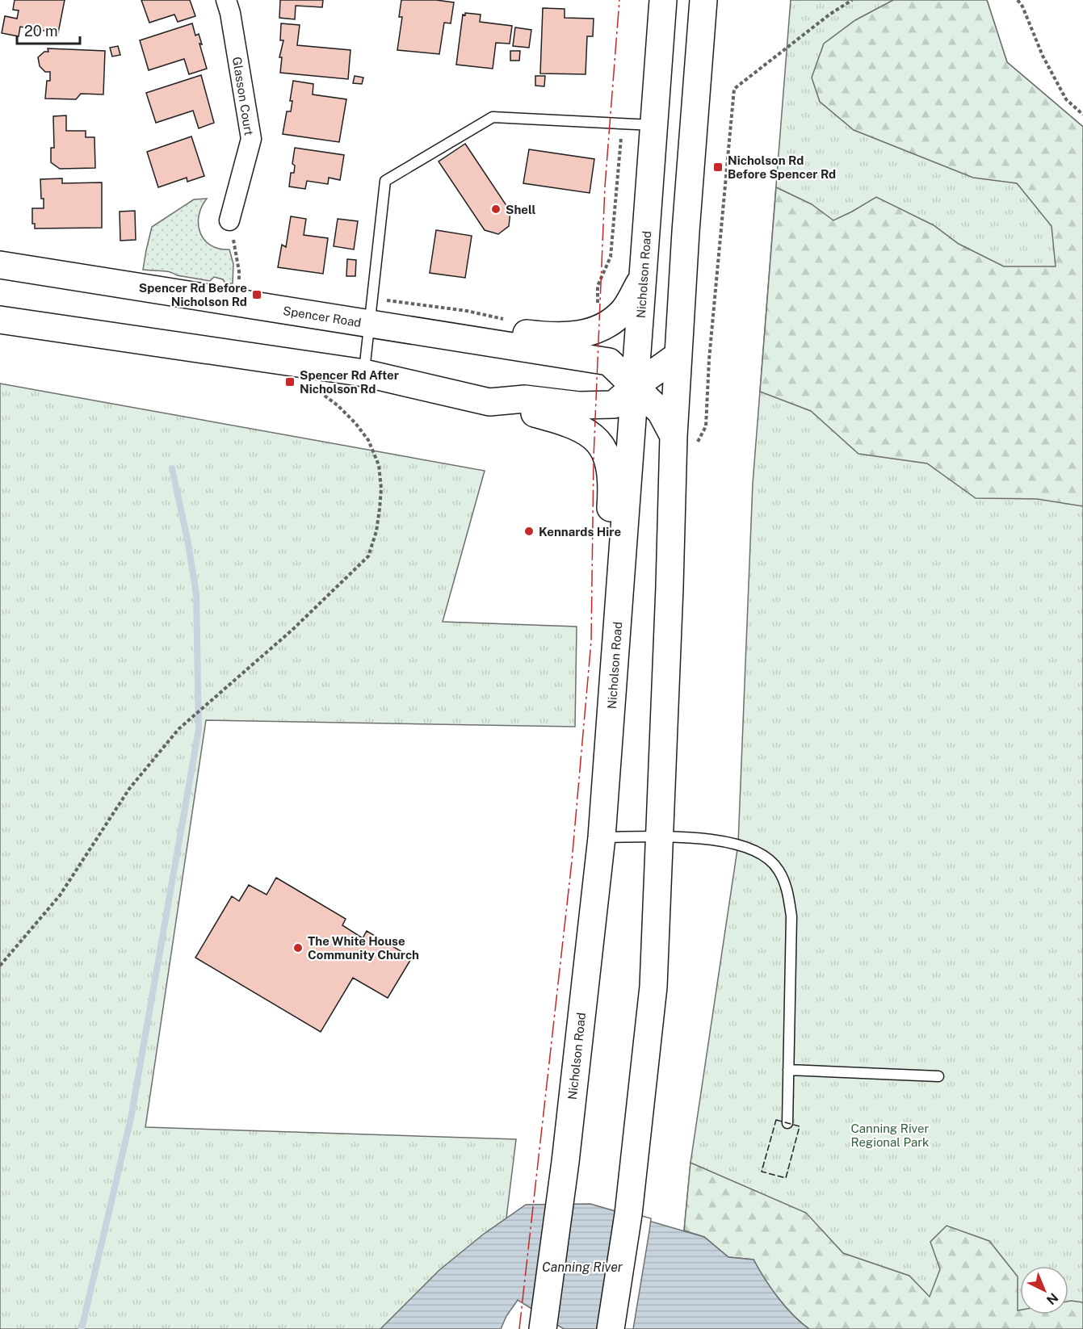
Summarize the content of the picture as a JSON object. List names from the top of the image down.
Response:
{
  "streets": {
    "main road": ["Nicholson Road", "Spencer Road"],
    "street": ["Glasson Court"]
  },
  "crossings": [
    ["Nicholson Road", "Spencer Road"]
  ],
  "water": ["Canning River"],
  "parks": ["Canning River Regional Park"],
  "places": {
    "transit": ["Nicholson Rd Before Spencer Rd", "Spencer Rd Before Nicholson Rd", "Spencer Rd After Nicholson Rd"],
    "other": ["Shell", "Kennards Hire", "The White House Community Church"]
  },
  "scale_bar": "20 m",
  "north": "bottom right"
}
